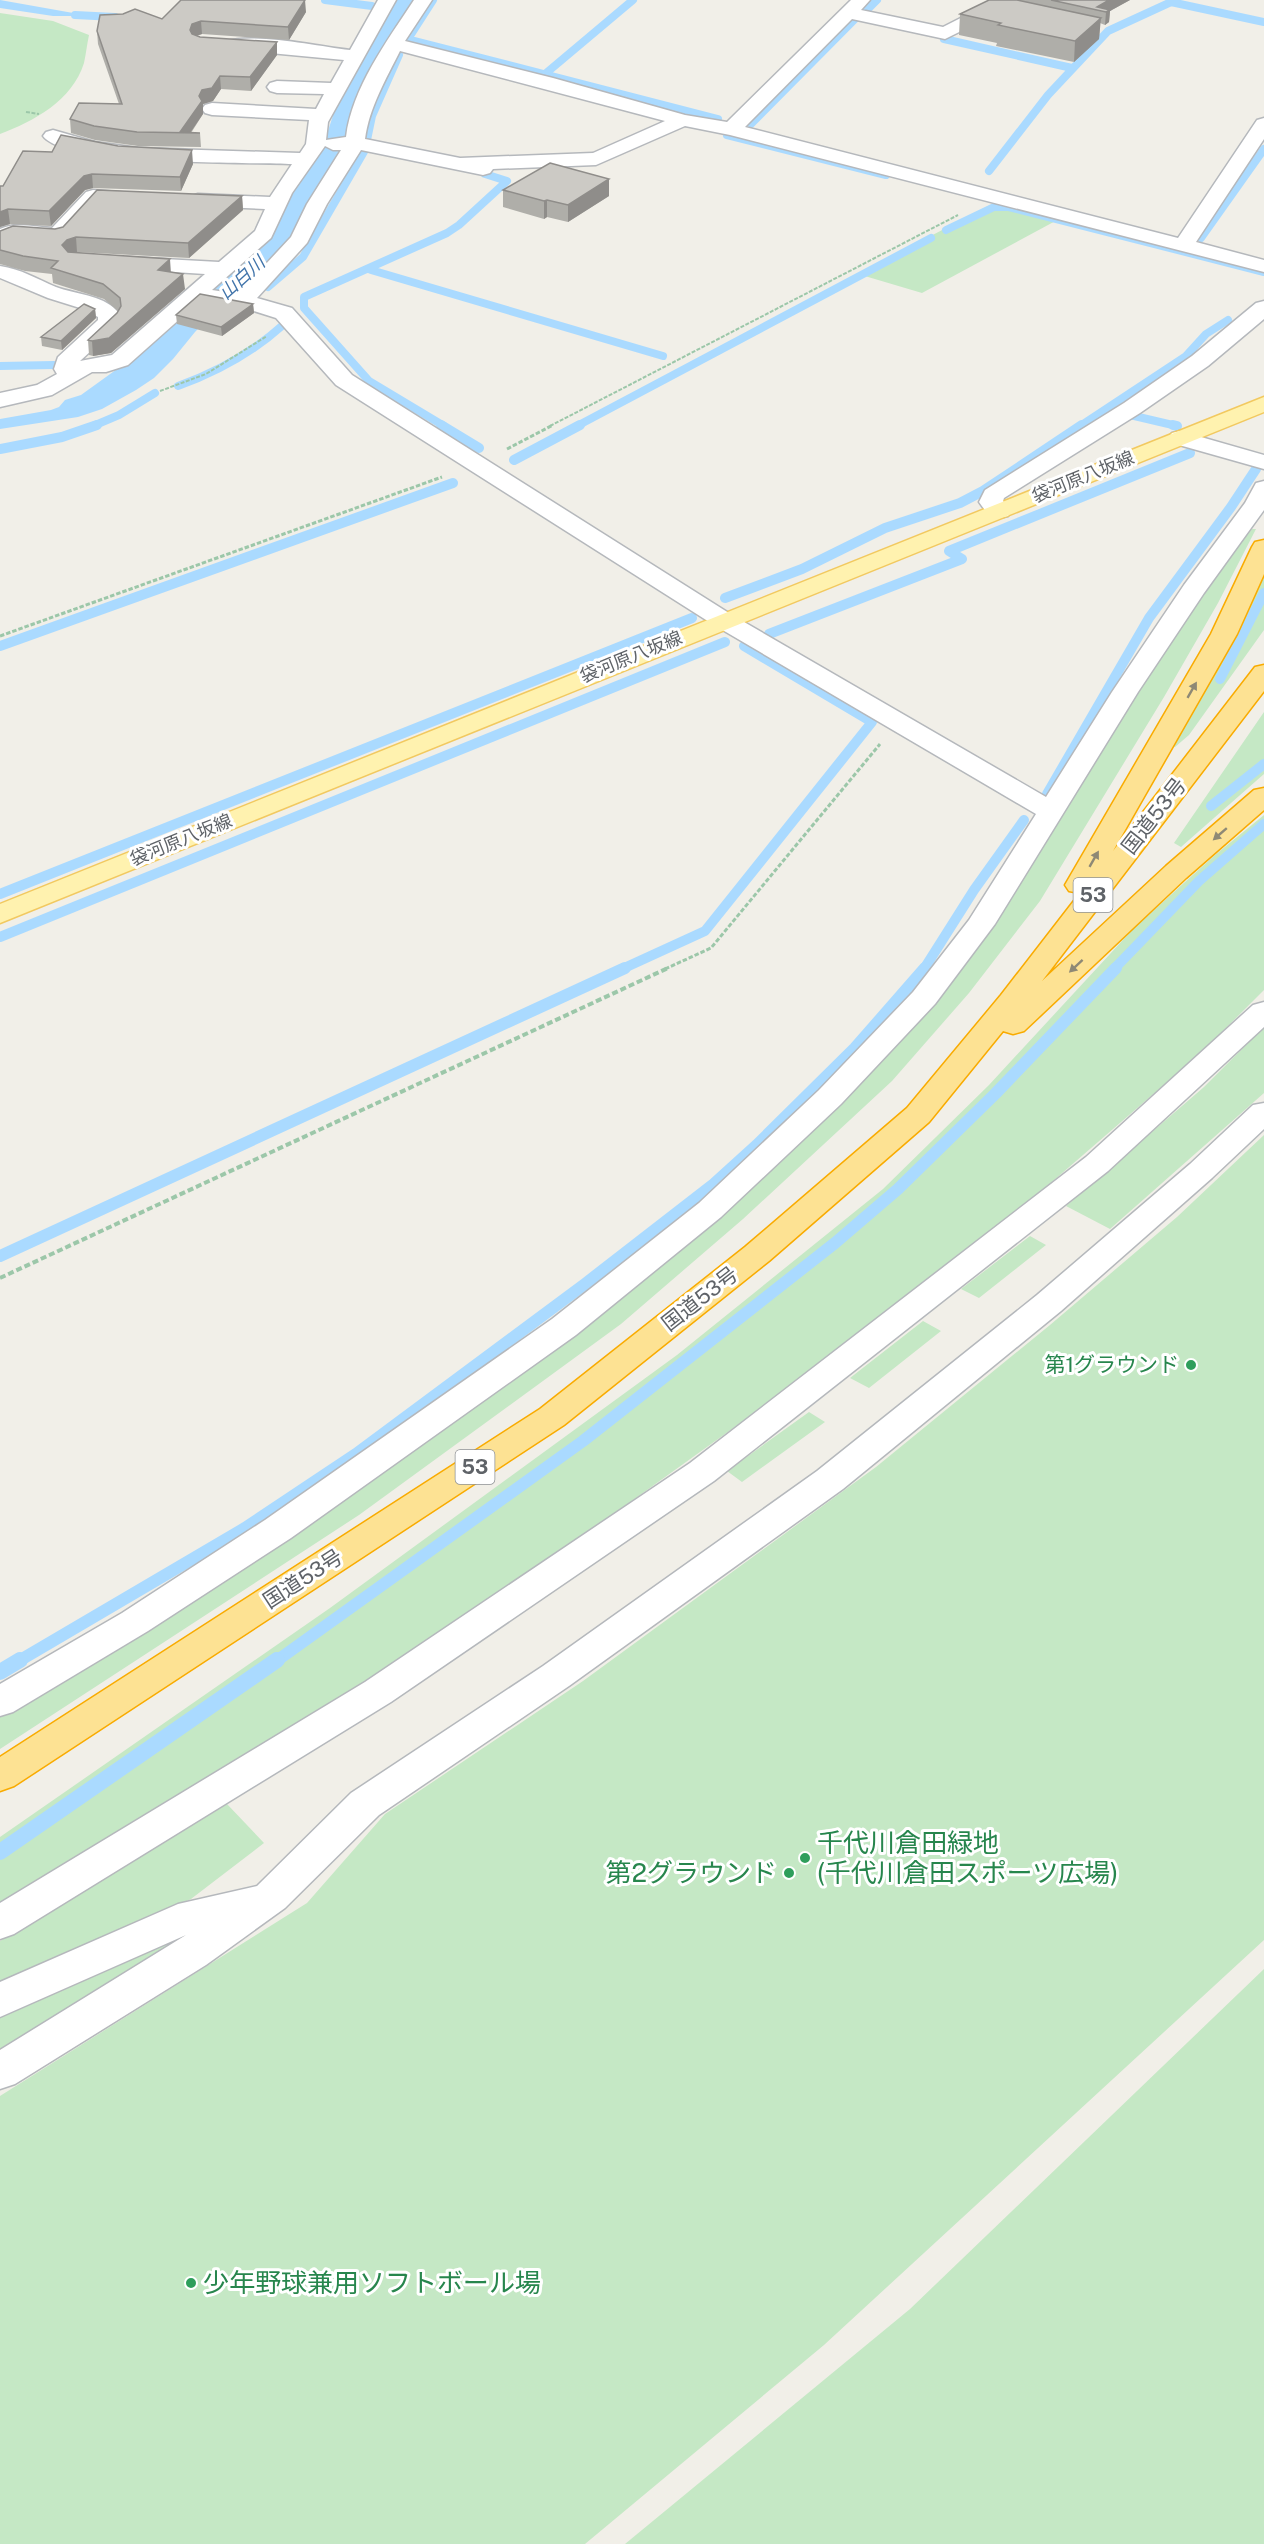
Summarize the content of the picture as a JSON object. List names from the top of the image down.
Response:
{
  "streets": {
    "highway": ["国道53号", "53"],
    "main road": ["袋河原八坂線"]
  },
  "water": ["山白川"],
  "places": [
    "第1グラウンド",
    "千代川倉田緑地 (千代川倉田スポーツ広場)",
    "第2グラウンド",
    "少年野球兼用ソフトボール場"
  ]
}
